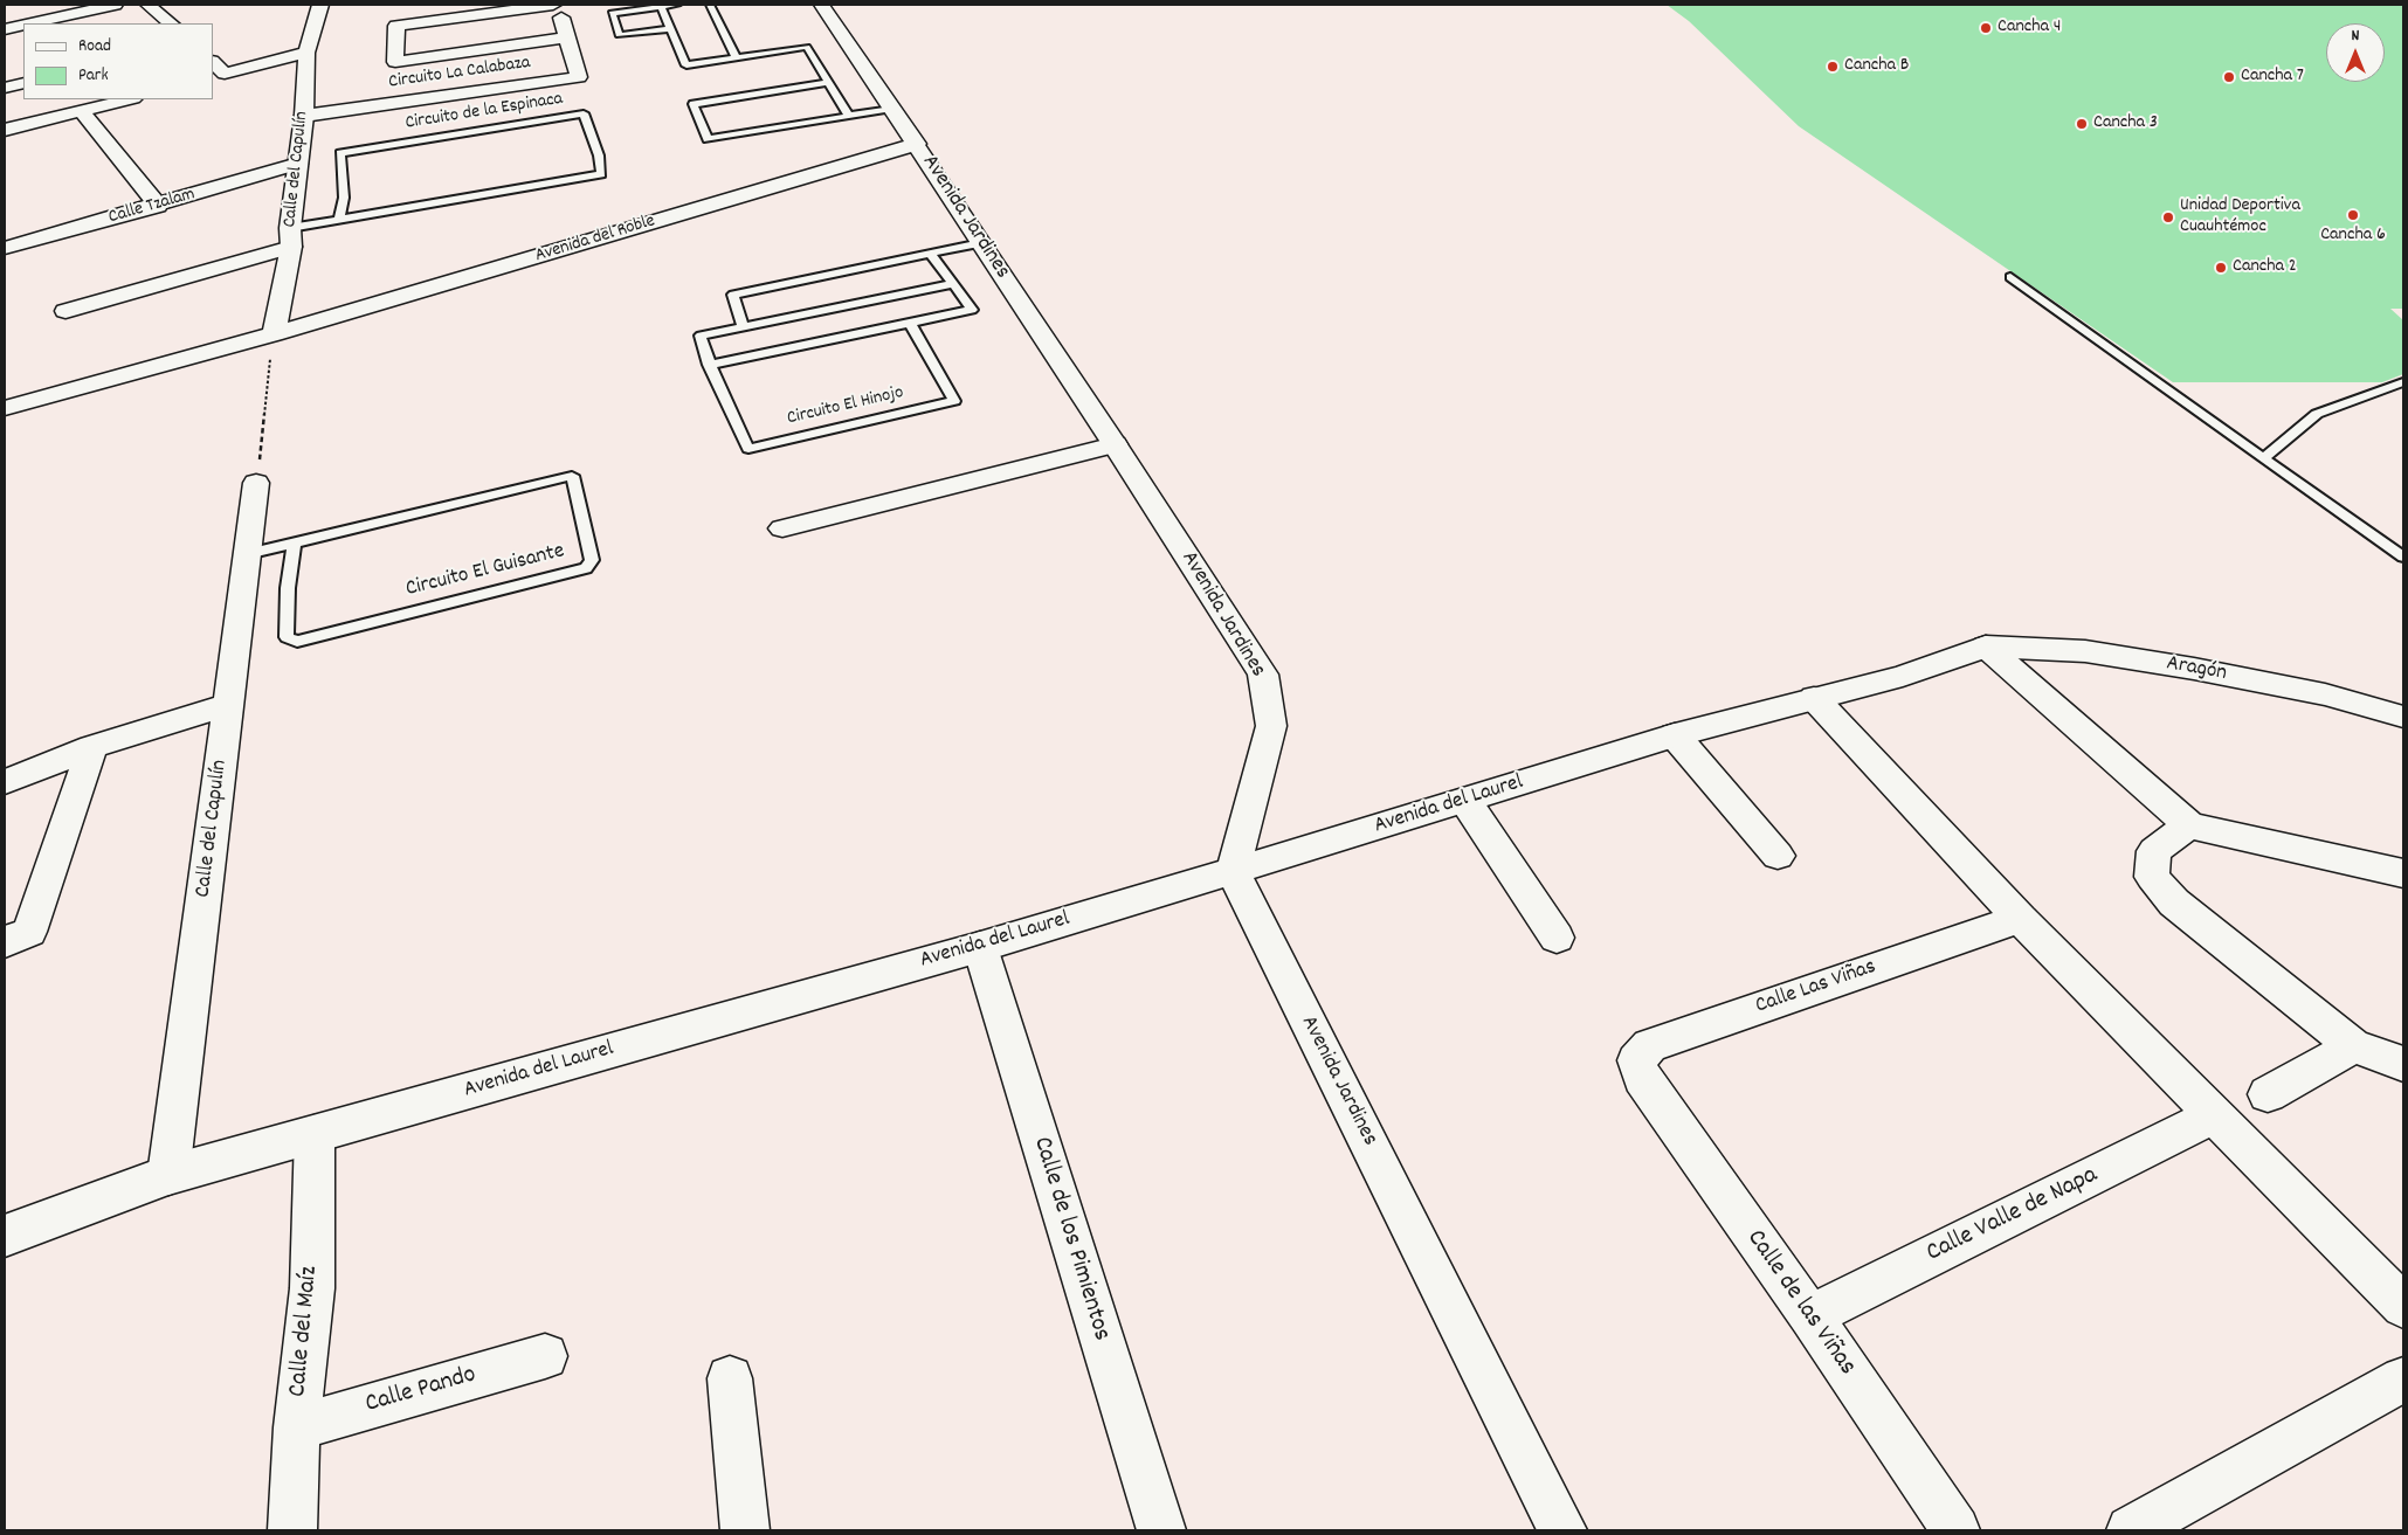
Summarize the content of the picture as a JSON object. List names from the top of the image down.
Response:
{
  "streets": {
    "street": [
      "Circuito La Calabaza",
      "Calle del Capulín",
      "Calle Tzalam",
      "Avenida Jardines",
      "Avenida del Roble",
      "Aragón",
      "Avenida del Laurel",
      "Calle Las Viñas",
      "Calle Valle de Napa",
      "Calle de los Pimientos",
      "Calle de las Viñas",
      "Calle del Maíz",
      "Calle Pando"
    ],
    "lane": ["Circuito de la Espinaca", "Circuito El Hinojo", "Circuito El Guisante"]
  },
  "crossings": [
    ["Circuito La Calabaza", "Calle del Capulín"],
    ["Circuito de la Espinaca", "Calle del Capulín"],
    ["Calle del Capulín", "Calle Tzalam"],
    ["Calle del Capulín", "Avenida del Roble"],
    ["Calle del Capulín", "Circuito El Guisante"],
    ["Calle del Capulín", "Avenida del Laurel"],
    ["Avenida Jardines", "Avenida del Roble"],
    ["Avenida Jardines", "Avenida del Laurel"],
    ["Aragón", "Avenida del Laurel"],
    ["Avenida del Laurel", "Calle de los Pimientos"],
    ["Avenida del Laurel", "Calle del Maíz"],
    ["Calle Las Viñas", "Calle de las Viñas"],
    ["Calle Valle de Napa", "Calle de las Viñas"],
    ["Calle del Maíz", "Calle Pando"]
  ],
  "places": [
    "Cancha 4",
    "Cancha B",
    "Cancha 7",
    "Cancha 3",
    "Cancha 6",
    "Unidad Deportiva Cuauhtémoc",
    "Cancha 2"
  ],
  "legend": ["Road", "Park"],
  "north": "top"
}
